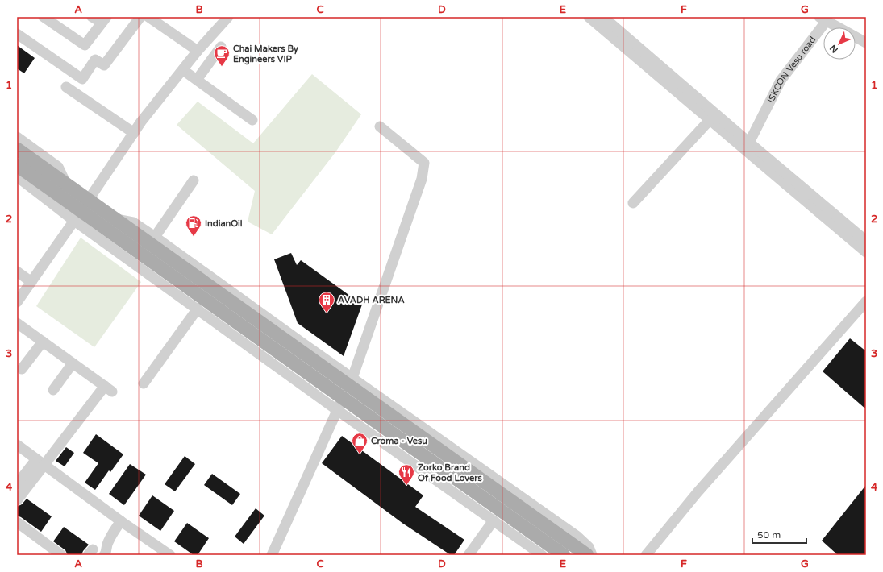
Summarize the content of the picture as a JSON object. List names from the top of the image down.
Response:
{
  "streets": {
    "street": ["ISKCON Vesu road"]
  },
  "places": {
    "cafe": ["Chai Makers By Engineers VIP"],
    "fuel station": ["IndianOil"],
    "building": ["AVADH ARENA"],
    "shop": ["Croma - Vesu"],
    "restaurant": ["Zorko Brand Of Food Lovers"]
  },
  "scale_bar": "50 m",
  "north": "bottom left",
  "grid": {
    "columns": [
      "A",
      "B",
      "C",
      "D",
      "E",
      "F",
      "G"
    ],
    "rows": [
      "1",
      "2",
      "3",
      "4"
    ]
  }
}
